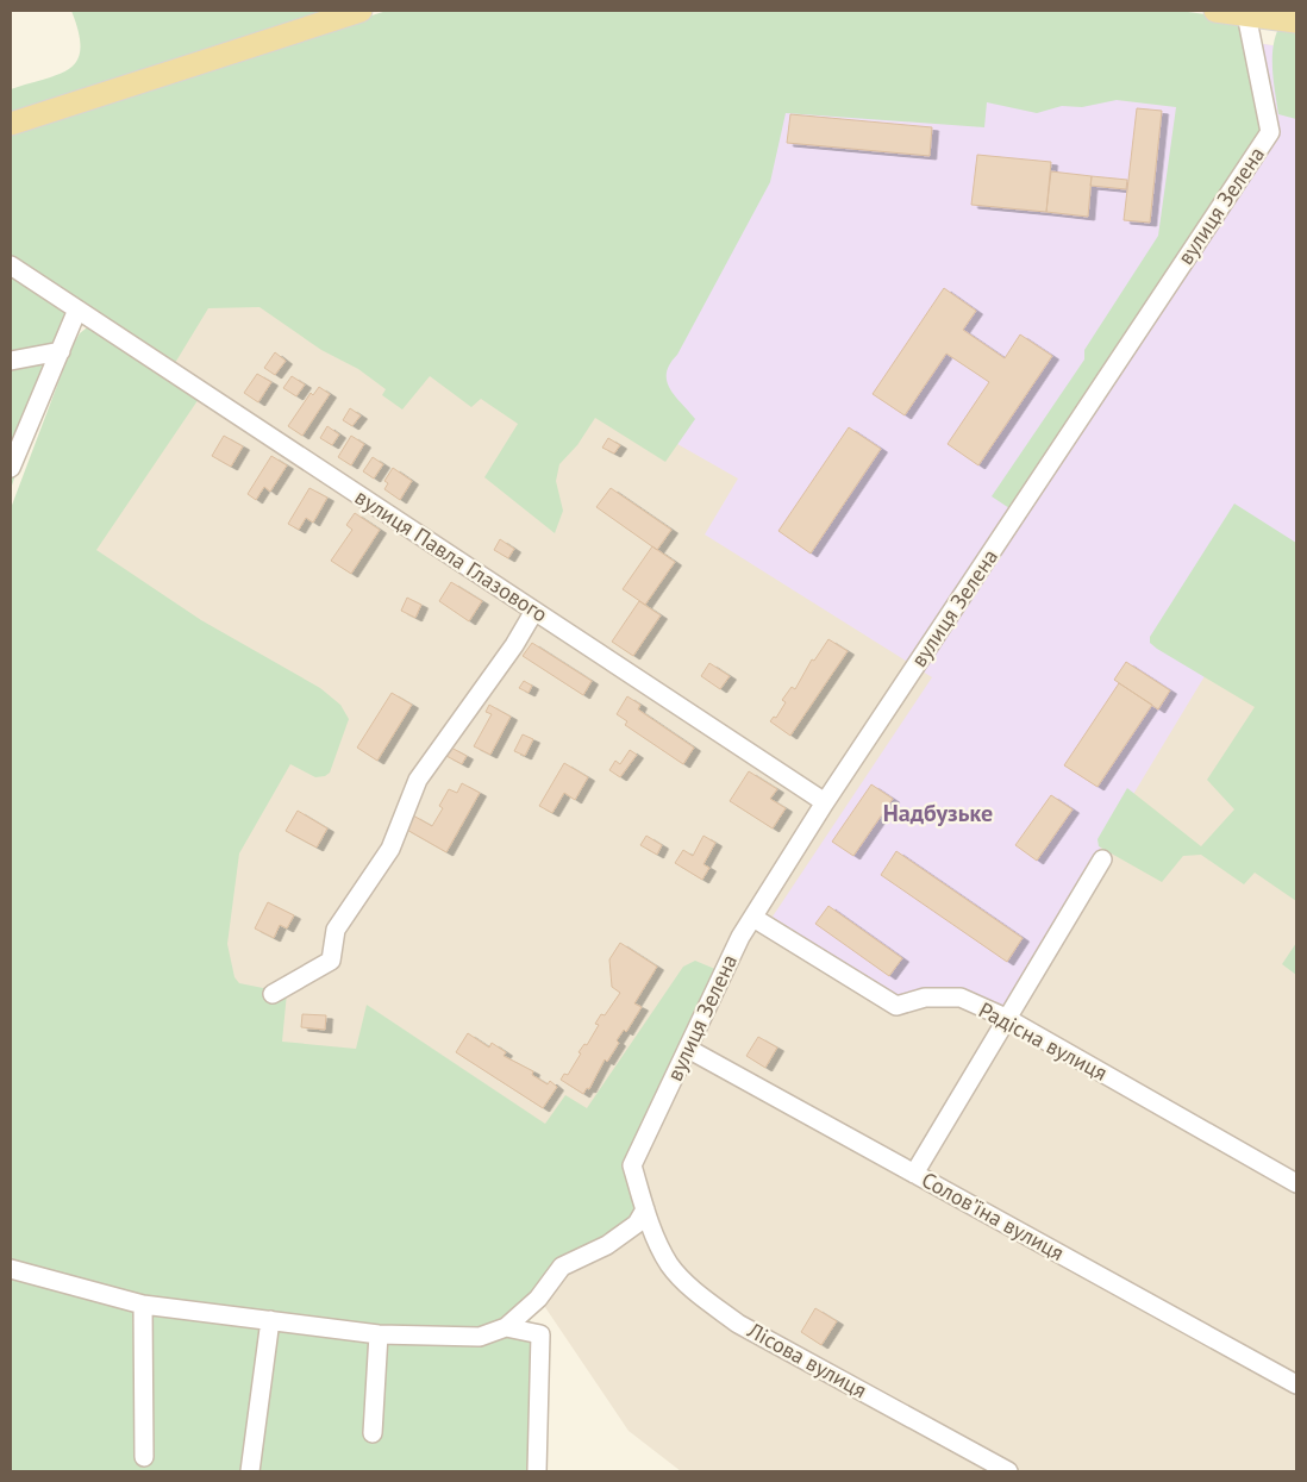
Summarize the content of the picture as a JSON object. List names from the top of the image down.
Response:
{
  "streets": {
    "street": [
      "вулиця Зелена",
      "вулиця Павла Глазового",
      "Радісна вулиця",
      "Соловʼїна вулиця",
      "Лісова вулиця"
    ]
  },
  "crossings": [
    ["вулиця Зелена", "вулиця Павла Глазового"],
    ["вулиця Зелена", "Радісна вулиця"],
    ["вулиця Зелена", "Соловʼїна вулиця"],
    ["вулиця Зелена", "Лісова вулиця"]
  ],
  "districts": ["Надбузьке"]
}
